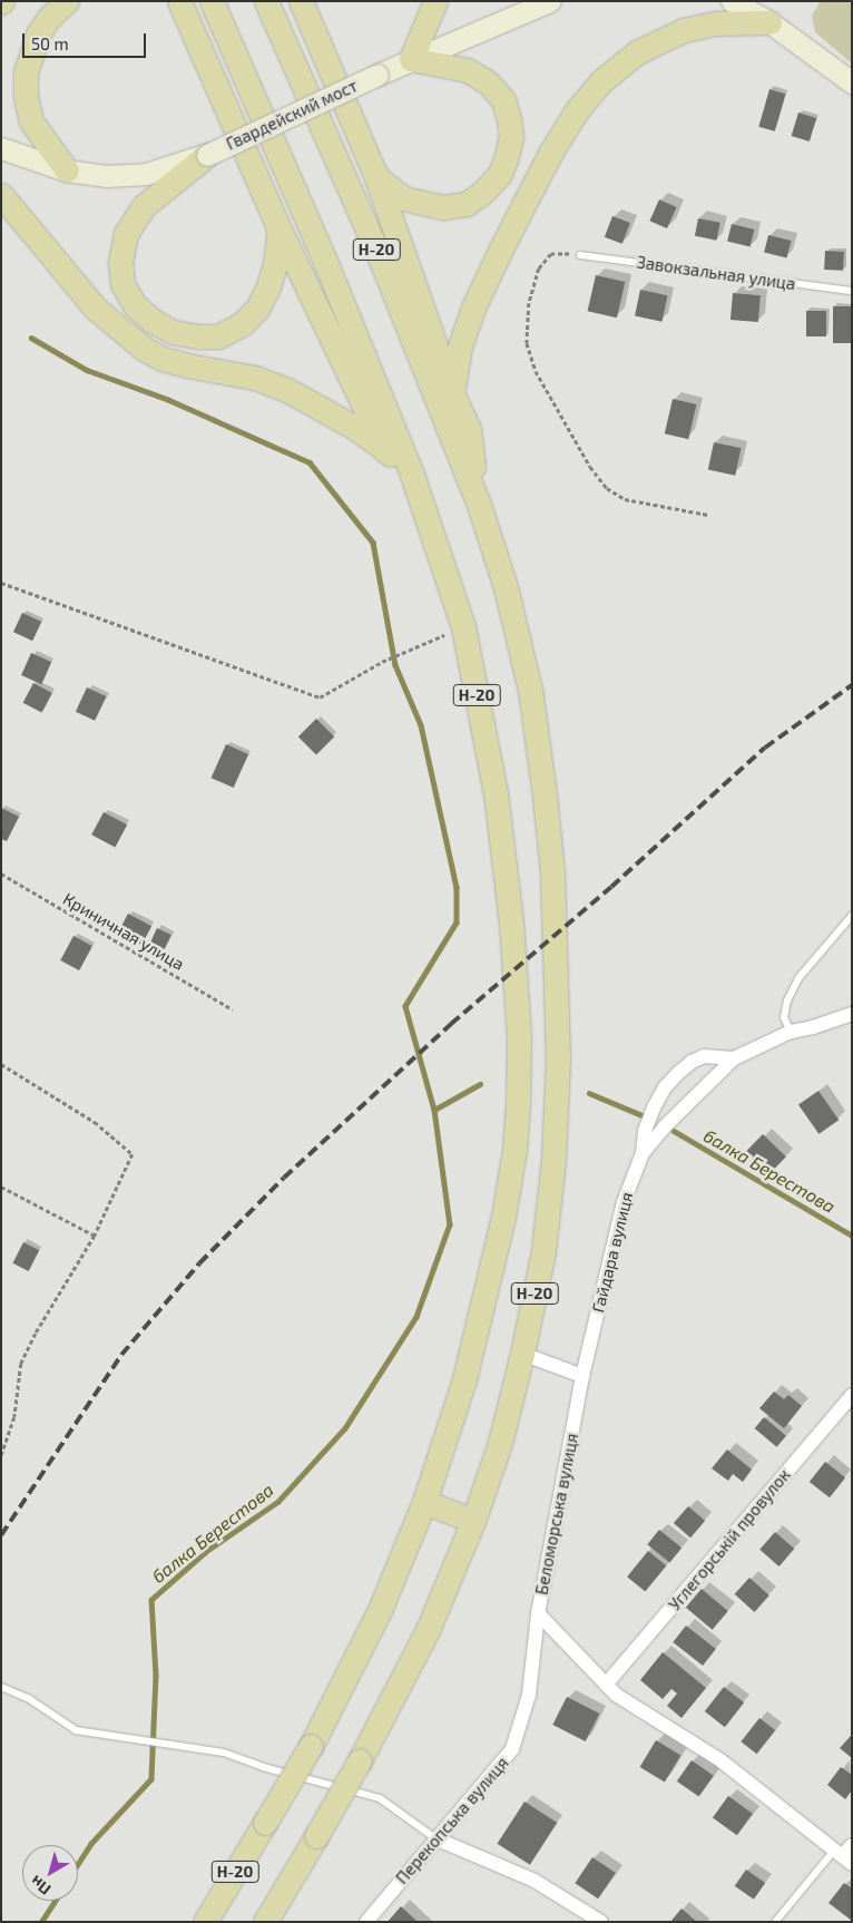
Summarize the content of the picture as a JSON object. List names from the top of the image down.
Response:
{
  "streets": {
    "main road": ["Гвардейский мост", "Н-20"],
    "street": [
      "Гайдара вулиця",
      "Беломорська вулиця",
      "Углегорськiй провулок",
      "Перекопська вулиця"
    ],
    "lane": ["Завокзальная улица"],
    "path": ["Криничная улица"]
  },
  "crossings": [
    ["Гайдара вулиця", "Беломорська вулиця"],
    ["Беломорська вулиця", "Углегорськiй провулок"],
    ["Беломорська вулиця", "Перекопська вулиця"]
  ],
  "water": ["балка Берестова"],
  "scale_bar": "50 m",
  "north": "bottom left"
}
